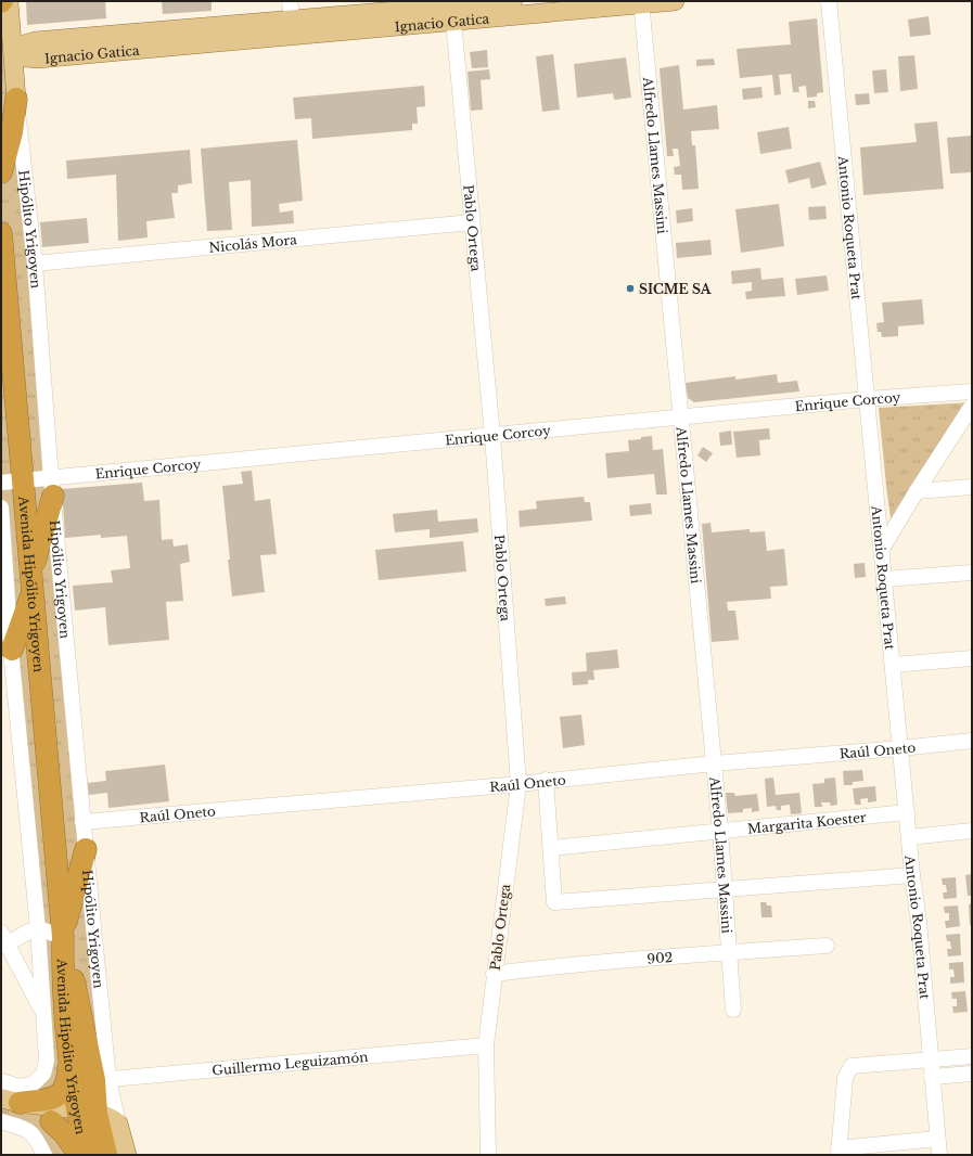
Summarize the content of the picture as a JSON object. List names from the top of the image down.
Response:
{
  "streets": {
    "highway": ["Avenida Hipólito Yrigoyen"],
    "main road": ["Ignacio Gatica", "Hipólito Yrigoyen"],
    "street": [
      "Alfredo Llames Massini",
      "Pablo Ortega",
      "Antonio Roqueta Prat",
      "Nicolás Mora",
      "Enrique Corcoy",
      "Raúl Oneto",
      "Margarita Koester",
      "902",
      "Guillermo Leguizamón"
    ]
  },
  "crossings": [
    ["Ignacio Gatica", "Alfredo Llames Massini"],
    ["Ignacio Gatica", "Pablo Ortega"],
    ["Ignacio Gatica", "Hipólito Yrigoyen"],
    ["Alfredo Llames Massini", "Enrique Corcoy"],
    ["Alfredo Llames Massini", "Raúl Oneto"],
    ["Alfredo Llames Massini", "Margarita Koester"],
    ["Alfredo Llames Massini", "902"],
    ["Pablo Ortega", "Nicolás Mora"],
    ["Pablo Ortega", "Enrique Corcoy"],
    ["Pablo Ortega", "Raúl Oneto"],
    ["Pablo Ortega", "902"],
    ["Pablo Ortega", "Guillermo Leguizamón"],
    ["Antonio Roqueta Prat", "Enrique Corcoy"],
    ["Antonio Roqueta Prat", "Raúl Oneto"],
    ["Antonio Roqueta Prat", "Margarita Koester"],
    ["Hipólito Yrigoyen", "Nicolás Mora"],
    ["Hipólito Yrigoyen", "Enrique Corcoy"],
    ["Hipólito Yrigoyen", "Avenida Hipólito Yrigoyen"],
    ["Hipólito Yrigoyen", "Raúl Oneto"],
    ["Hipólito Yrigoyen", "Guillermo Leguizamón"],
    ["Enrique Corcoy", "Avenida Hipólito Yrigoyen"],
    ["Avenida Hipólito Yrigoyen", "Guillermo Leguizamón"]
  ],
  "places": ["SICME SA"]
}
